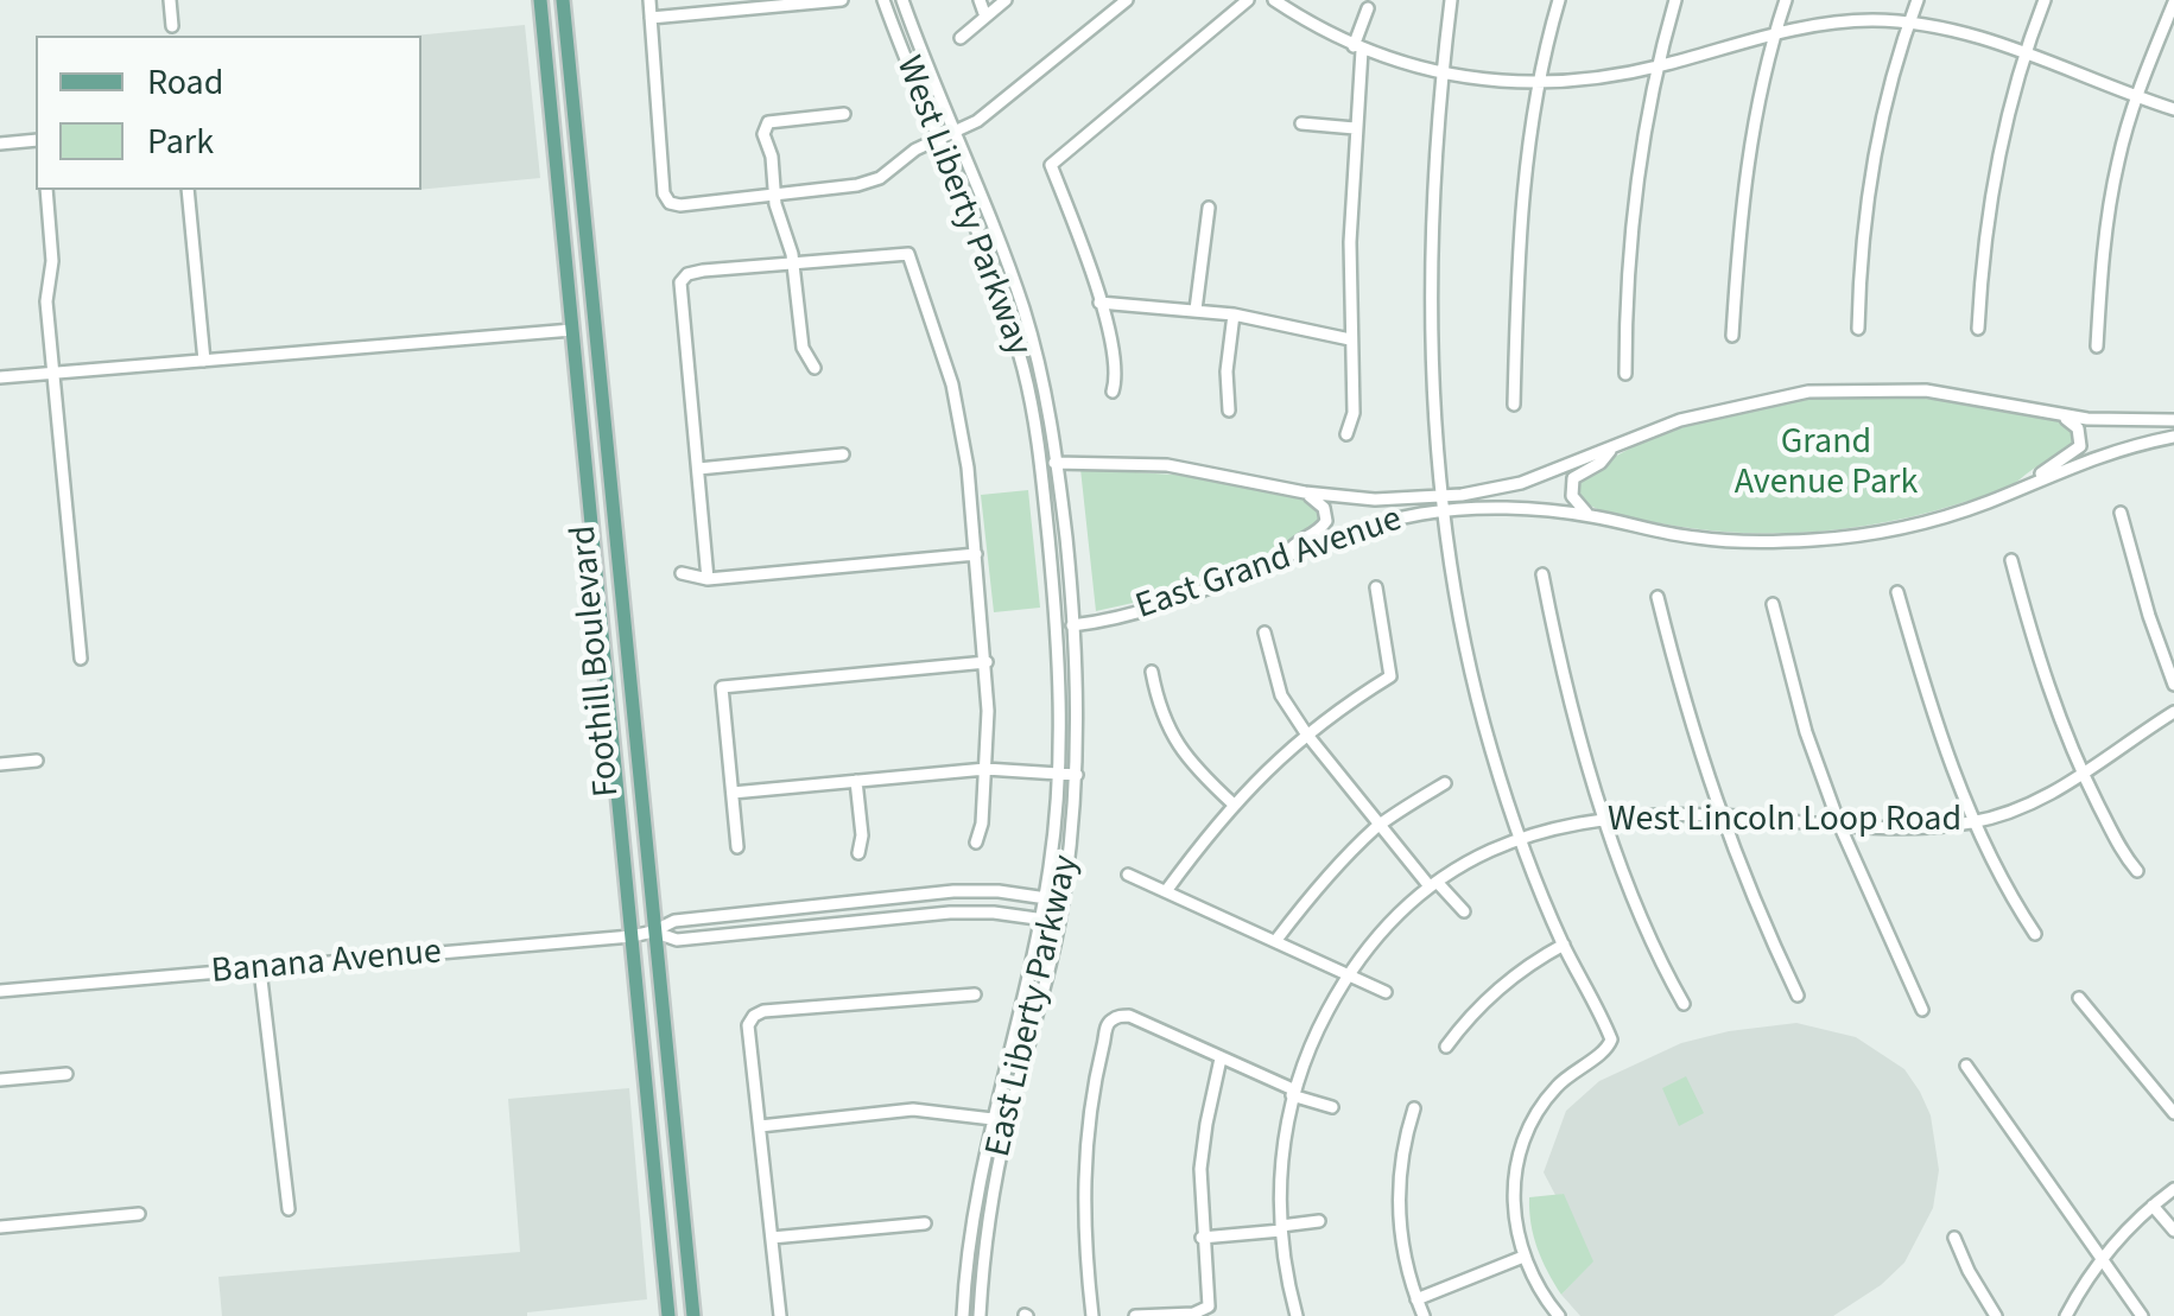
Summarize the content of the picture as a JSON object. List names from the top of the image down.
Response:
{
  "streets": {
    "main road": ["Foothill Boulevard"],
    "street": [
      "West Liberty Parkway",
      "East Grand Avenue",
      "West Lincoln Loop Road",
      "Banana Avenue",
      "East Liberty Parkway"
    ]
  },
  "crossings": [
    ["West Liberty Parkway", "East Grand Avenue"],
    ["West Liberty Parkway", "East Liberty Parkway"],
    ["East Grand Avenue", "East Liberty Parkway"],
    ["Foothill Boulevard", "Banana Avenue"],
    ["Banana Avenue", "East Liberty Parkway"]
  ],
  "parks": ["Grand Avenue Park"],
  "legend": ["Road", "Park"]
}
